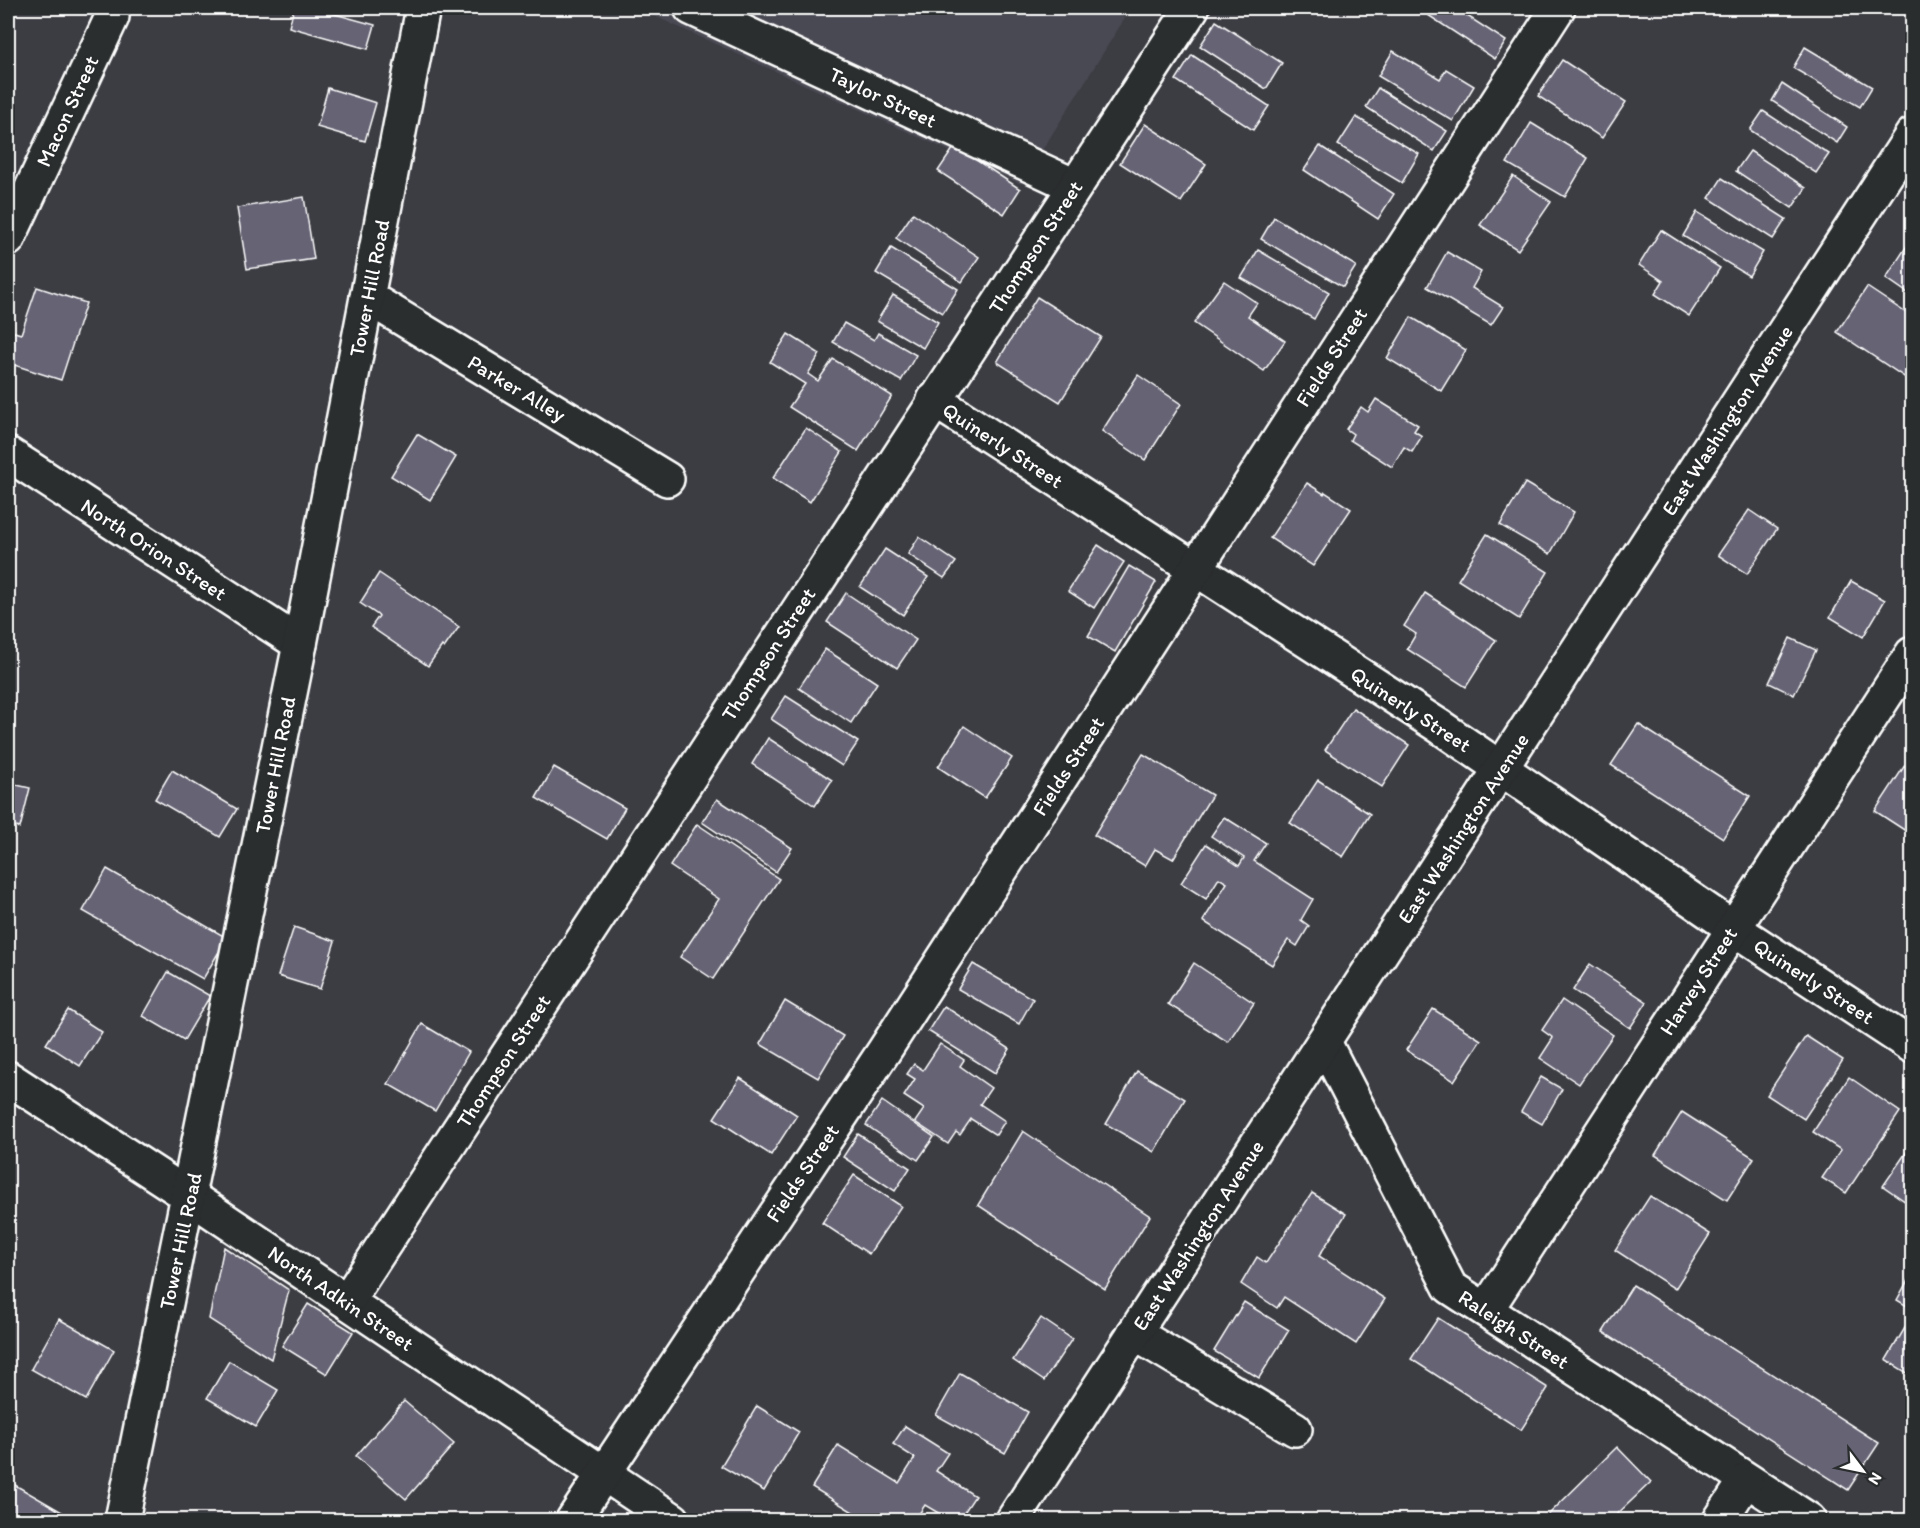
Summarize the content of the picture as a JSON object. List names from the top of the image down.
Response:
{
  "streets": {
    "street": [
      "Taylor Street",
      "Macon Street",
      "Thompson Street",
      "Tower Hill Road",
      "Fields Street",
      "Parker Alley",
      "East Washington Avenue",
      "Quinerly Street",
      "North Orion Street",
      "Harvey Street",
      "North Adkin Street",
      "Raleigh Street"
    ]
  },
  "crossings": [
    ["Taylor Street", "Thompson Street"],
    ["Thompson Street", "Quinerly Street"],
    ["Thompson Street", "North Adkin Street"],
    ["Tower Hill Road", "Parker Alley"],
    ["Tower Hill Road", "North Orion Street"],
    ["Tower Hill Road", "North Adkin Street"],
    ["Fields Street", "Quinerly Street"],
    ["Fields Street", "North Adkin Street"],
    ["East Washington Avenue", "Quinerly Street"],
    ["East Washington Avenue", "Raleigh Street"],
    ["Quinerly Street", "Harvey Street"],
    ["Harvey Street", "Raleigh Street"]
  ],
  "north": "bottom right"
}
